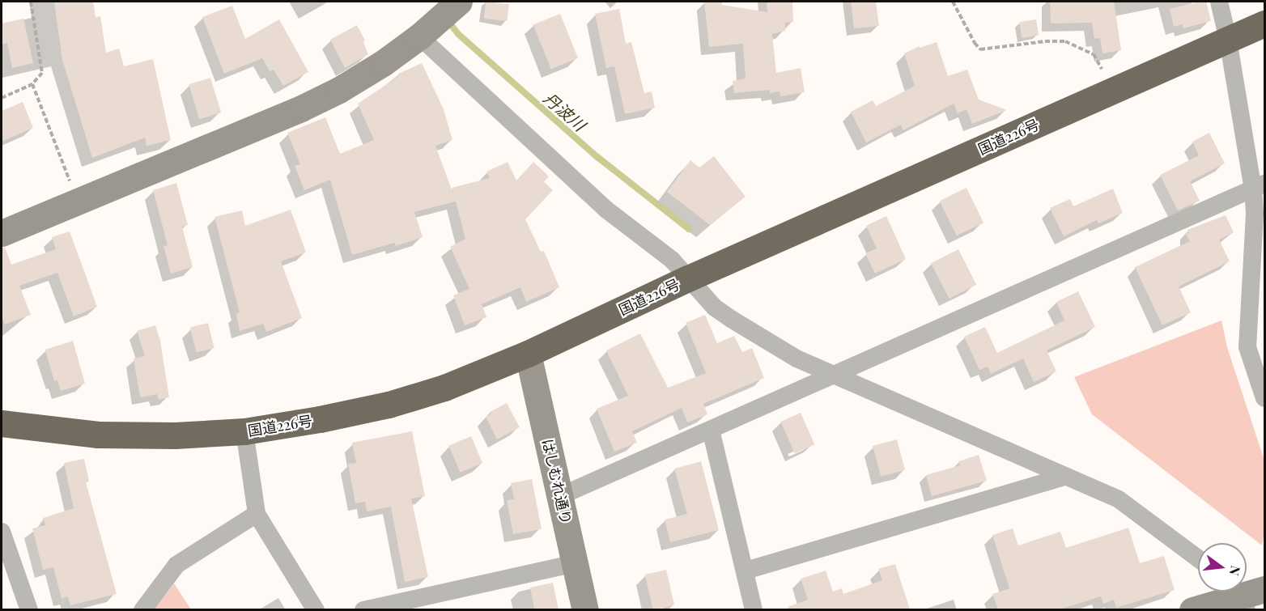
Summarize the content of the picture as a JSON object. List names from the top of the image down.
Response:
{
  "streets": {
    "highway": ["国道226号"],
    "street": ["はしむれ通り"]
  },
  "crossings": [
    ["国道226号", "はしむれ通り"]
  ],
  "water": ["丹波川"],
  "north": "right"
}
